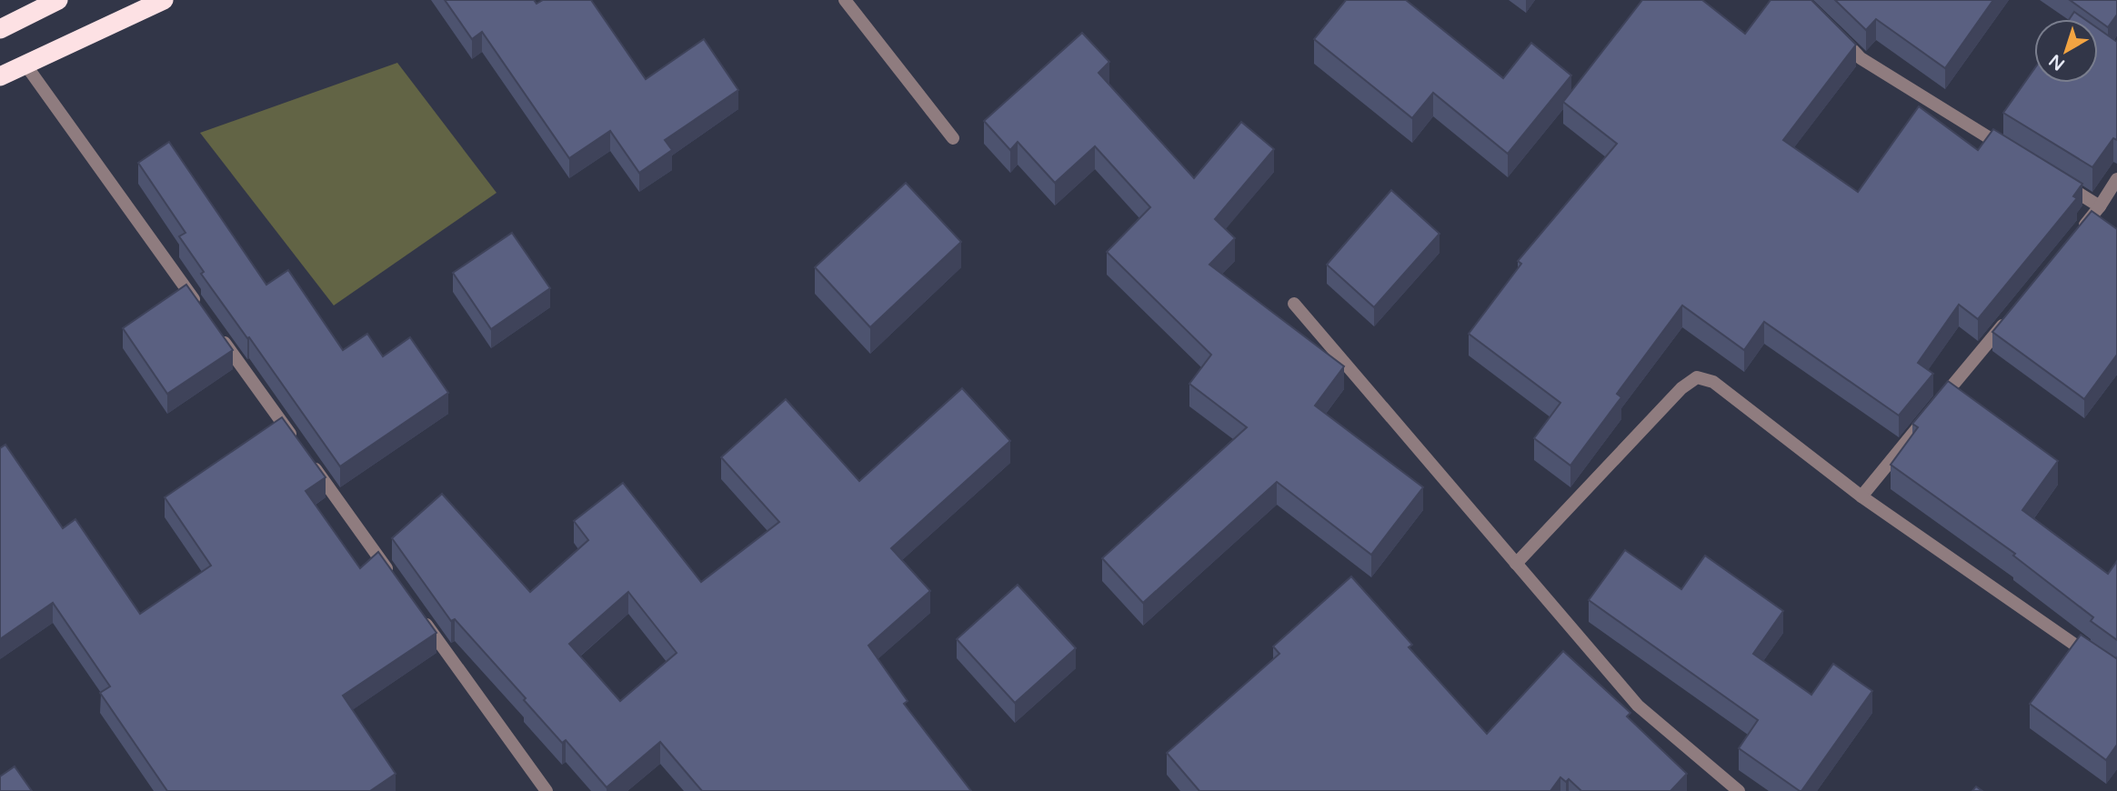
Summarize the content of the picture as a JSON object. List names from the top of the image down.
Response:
{
  "north": "bottom left"
}
